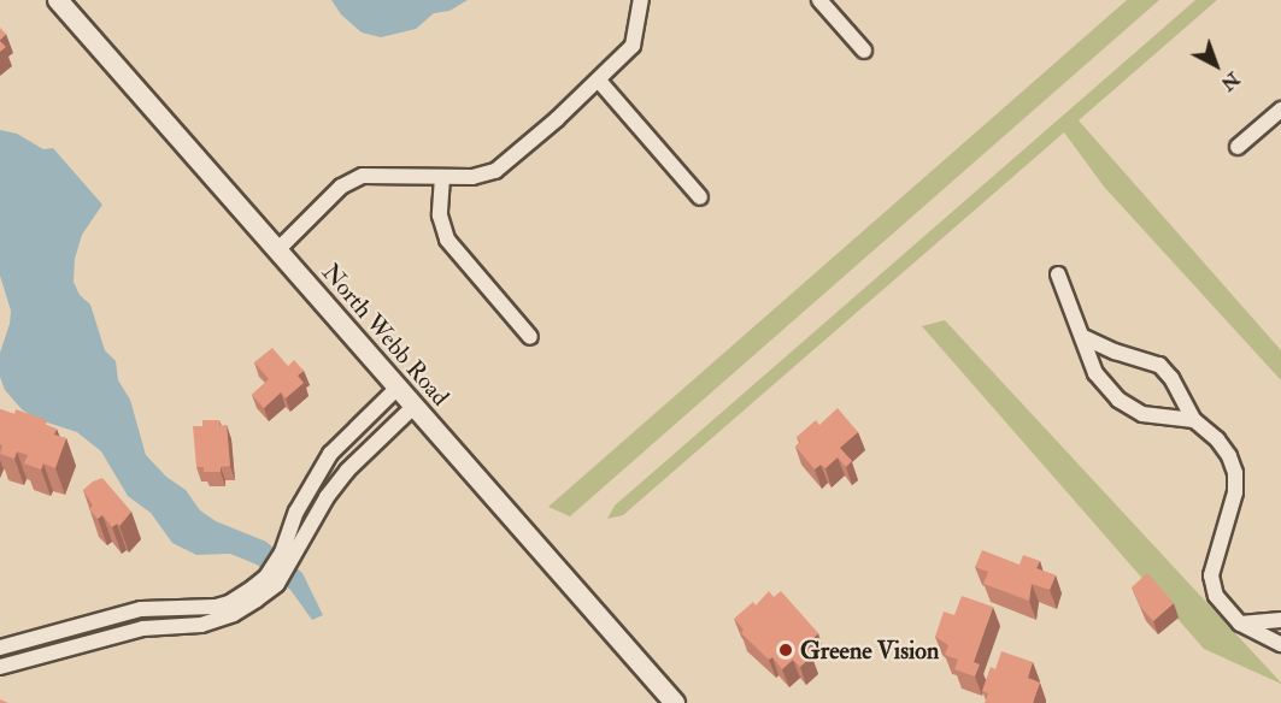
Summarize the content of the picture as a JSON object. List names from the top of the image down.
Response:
{
  "streets": {
    "main road": ["North Webb Road"]
  },
  "places": ["Greene Vision"],
  "north": "bottom right"
}
